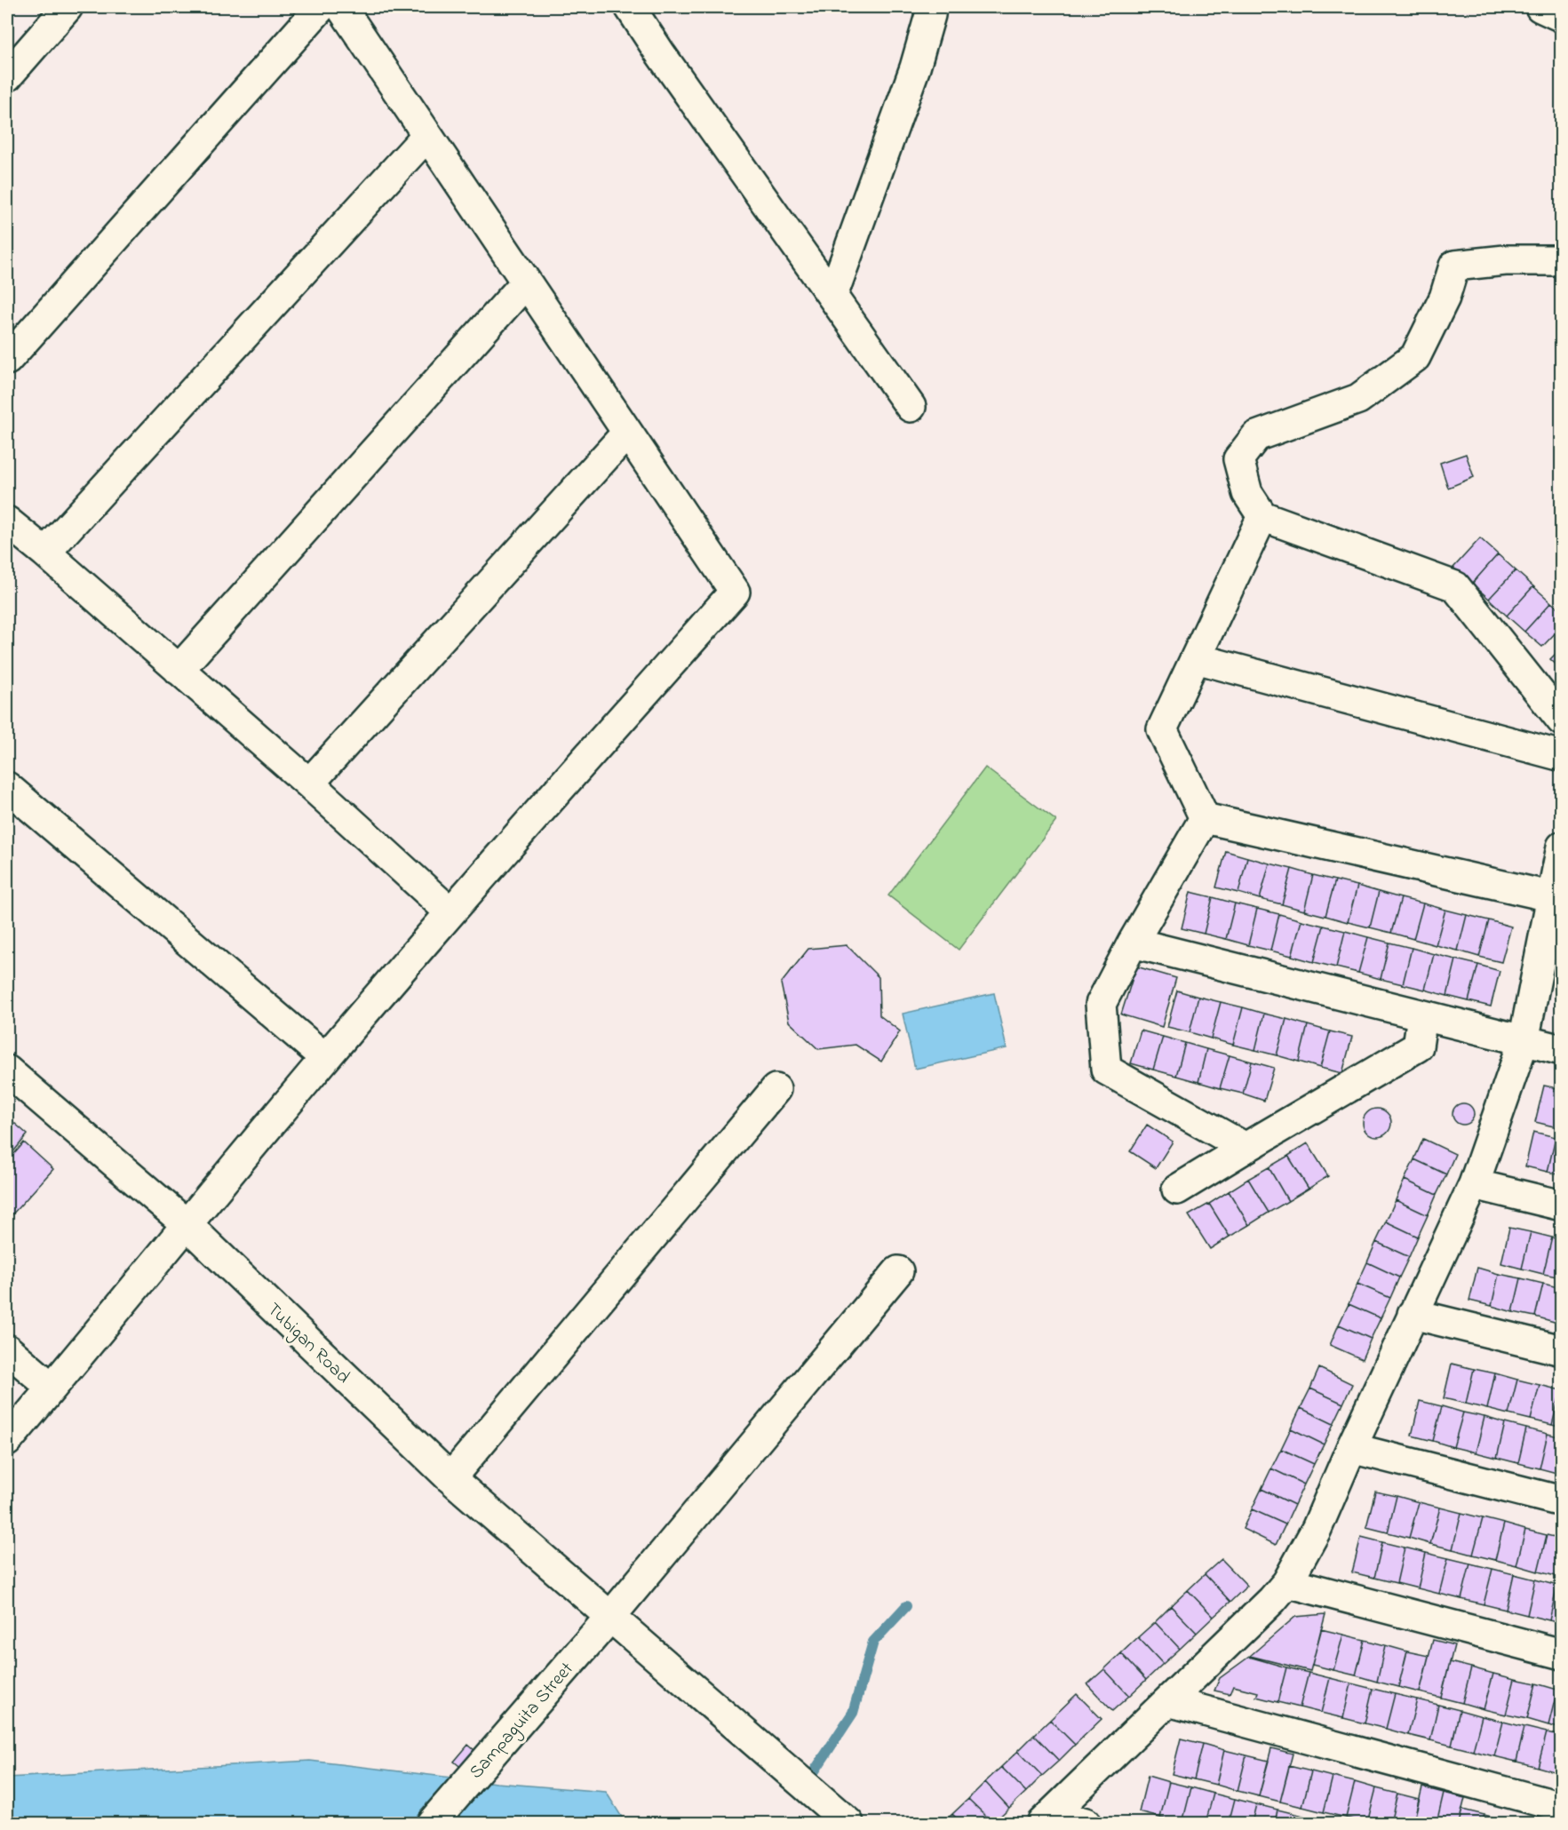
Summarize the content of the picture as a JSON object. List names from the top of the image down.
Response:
{
  "streets": {
    "street": ["Tubigan Road", "Sampaguita Street"]
  },
  "crossings": [
    ["Tubigan Road", "Sampaguita Street"]
  ]
}
